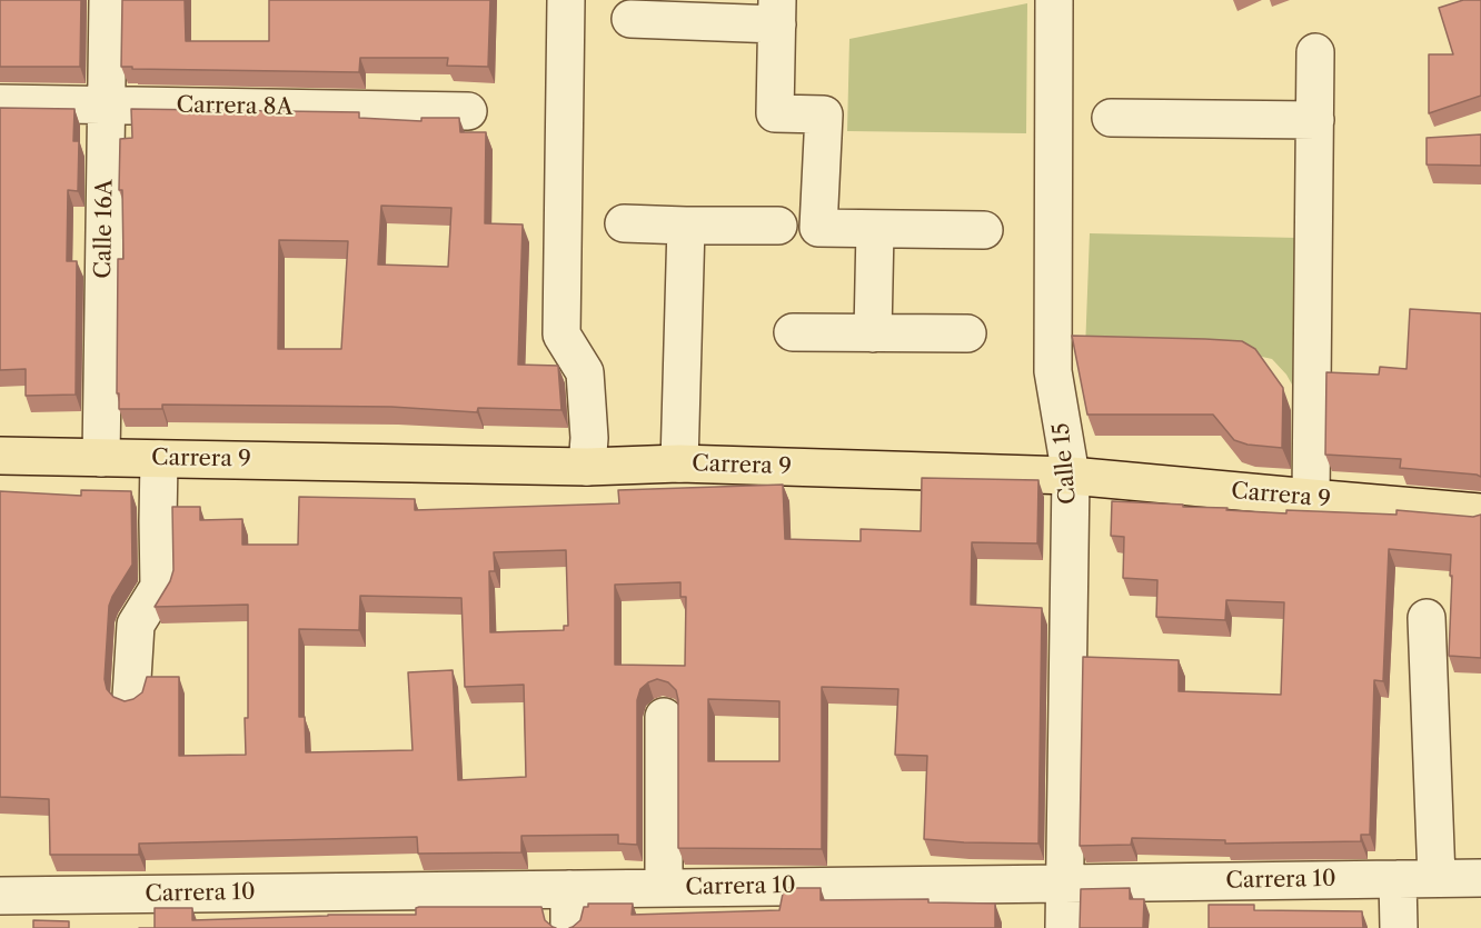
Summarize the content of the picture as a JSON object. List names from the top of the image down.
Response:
{
  "streets": {
    "main road": ["Carrera 9"],
    "street": [
      "Carrera 8A",
      "Calle 16A",
      "Calle 15",
      "Carrera 10"
    ]
  },
  "crossings": [
    ["Carrera 8A", "Calle 16A"],
    ["Calle 16A", "Carrera 9"],
    ["Carrera 9", "Calle 15"],
    ["Calle 15", "Carrera 10"]
  ]
}
